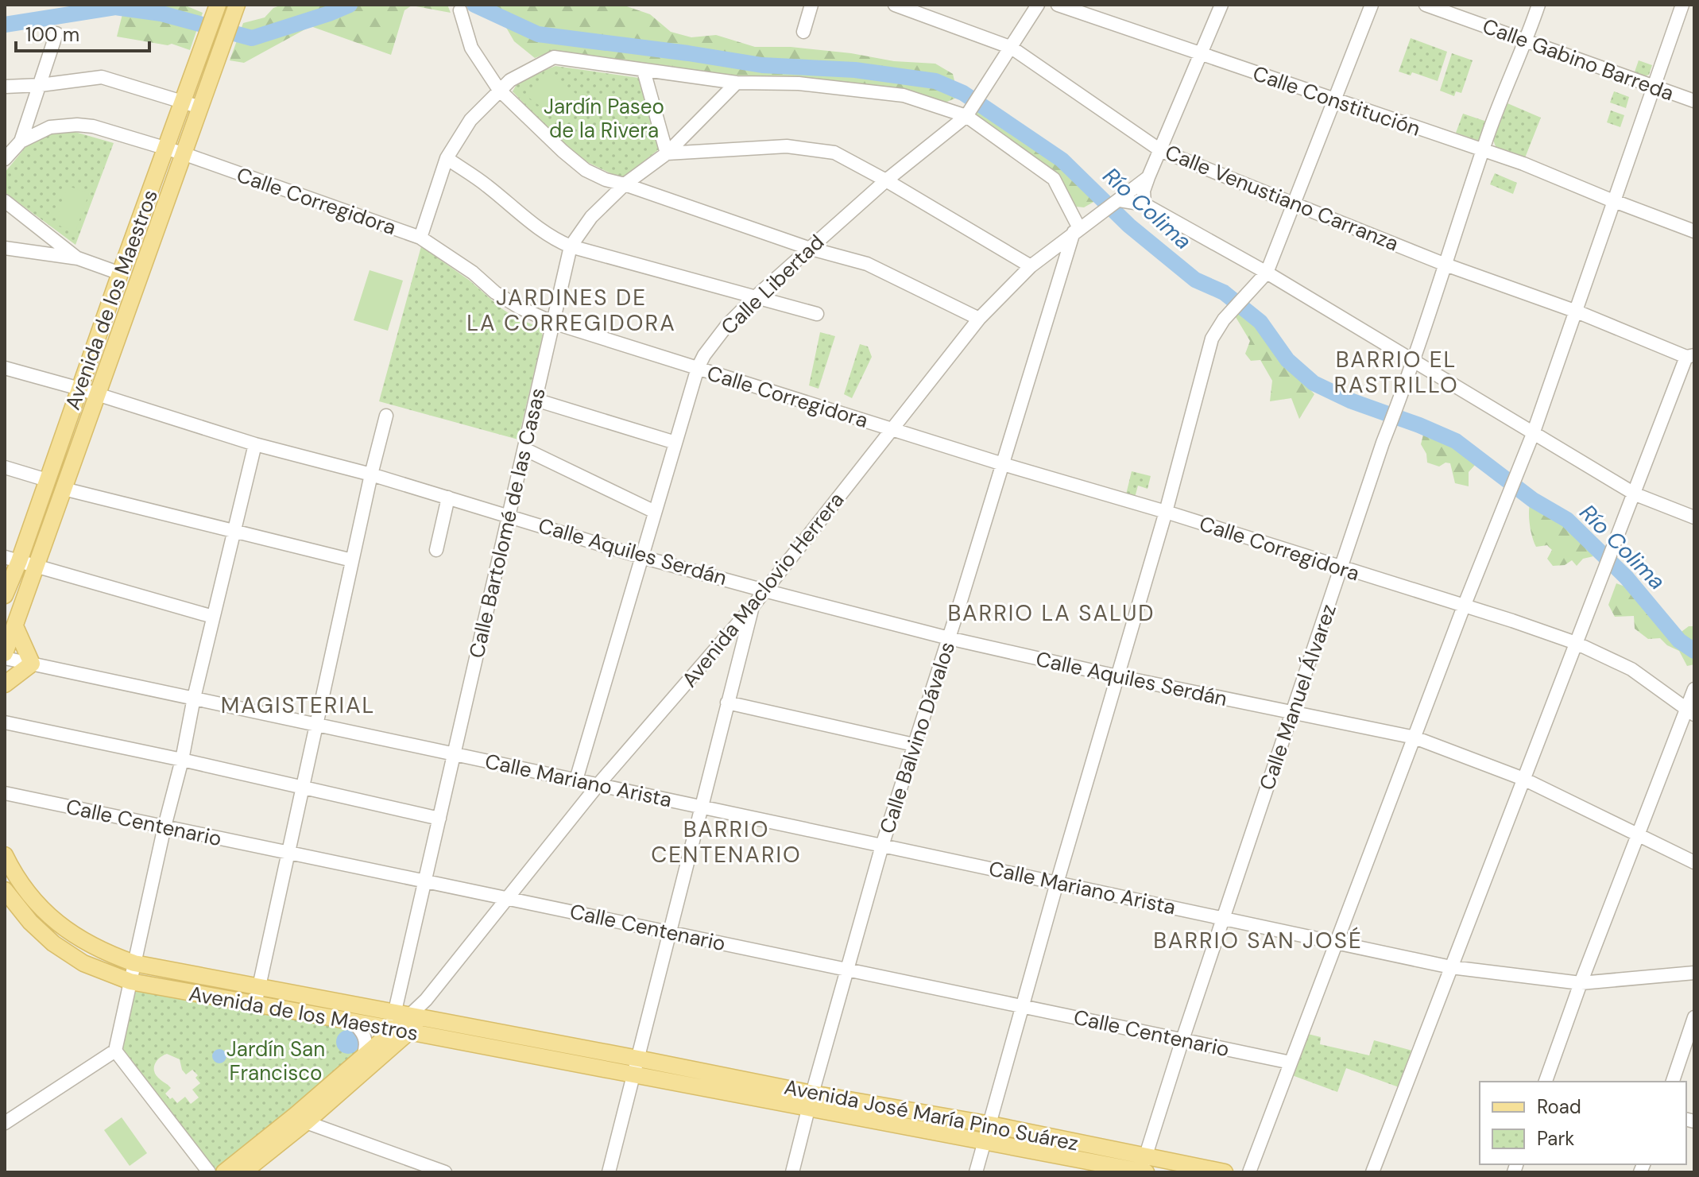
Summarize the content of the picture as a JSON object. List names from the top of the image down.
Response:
{
  "streets": {
    "main road": ["Avenida de los Maestros", "Avenida José María Pino Suárez"],
    "street": [
      "Calle Gabino Barreda",
      "Calle Constitución",
      "Calle Venustiano Carranza",
      "Calle Corregidora",
      "Calle Libertad",
      "Calle Bartolomé de las Casas",
      "Calle Aquiles Serdán",
      "Avenida Maclovio Herrera",
      "Calle Manuel Álvarez",
      "Calle Balvino Dávalos",
      "Calle Mariano Arista",
      "Calle Centenario"
    ]
  },
  "crossings": [
    ["Calle Gabino Barreda", "Calle Manuel Álvarez"],
    ["Calle Constitución", "Calle Manuel Álvarez"],
    ["Calle Venustiano Carranza", "Calle Libertad"],
    ["Calle Venustiano Carranza", "Calle Manuel Álvarez"],
    ["Calle Corregidora", "Calle Libertad"],
    ["Calle Corregidora", "Avenida de los Maestros"],
    ["Calle Corregidora", "Calle Bartolomé de las Casas"],
    ["Calle Corregidora", "Avenida Maclovio Herrera"],
    ["Calle Corregidora", "Calle Manuel Álvarez"],
    ["Calle Corregidora", "Calle Balvino Dávalos"],
    ["Calle Libertad", "Calle Aquiles Serdán"],
    ["Calle Libertad", "Calle Mariano Arista"],
    ["Avenida de los Maestros", "Calle Bartolomé de las Casas"],
    ["Avenida de los Maestros", "Calle Aquiles Serdán"],
    ["Avenida de los Maestros", "Avenida Maclovio Herrera"],
    ["Avenida de los Maestros", "Calle Mariano Arista"],
    ["Avenida de los Maestros", "Avenida José María Pino Suárez"],
    ["Calle Bartolomé de las Casas", "Calle Aquiles Serdán"],
    ["Calle Bartolomé de las Casas", "Avenida Maclovio Herrera"],
    ["Calle Bartolomé de las Casas", "Calle Mariano Arista"],
    ["Calle Bartolomé de las Casas", "Calle Centenario"],
    ["Calle Aquiles Serdán", "Avenida Maclovio Herrera"],
    ["Calle Aquiles Serdán", "Calle Manuel Álvarez"],
    ["Calle Aquiles Serdán", "Calle Balvino Dávalos"],
    ["Avenida Maclovio Herrera", "Calle Balvino Dávalos"],
    ["Avenida Maclovio Herrera", "Calle Mariano Arista"],
    ["Avenida Maclovio Herrera", "Calle Centenario"],
    ["Calle Manuel Álvarez", "Calle Mariano Arista"],
    ["Calle Manuel Álvarez", "Calle Centenario"],
    ["Calle Manuel Álvarez", "Avenida José María Pino Suárez"],
    ["Calle Balvino Dávalos", "Calle Mariano Arista"],
    ["Calle Balvino Dávalos", "Calle Centenario"],
    ["Calle Balvino Dávalos", "Avenida José María Pino Suárez"]
  ],
  "districts": [
    "JARDINES DE LA CORREGIDORA",
    "BARRIO EL RASTRILLO",
    "BARRIO LA SALUD",
    "MAGISTERIAL",
    "BARRIO CENTENARIO",
    "BARRIO SAN JOSÉ"
  ],
  "water": ["Río Colima"],
  "parks": ["Jardín Paseo de la Rivera", "Jardín San Francisco"],
  "legend": ["Road", "Park"],
  "scale_bar": "100 m"
}
